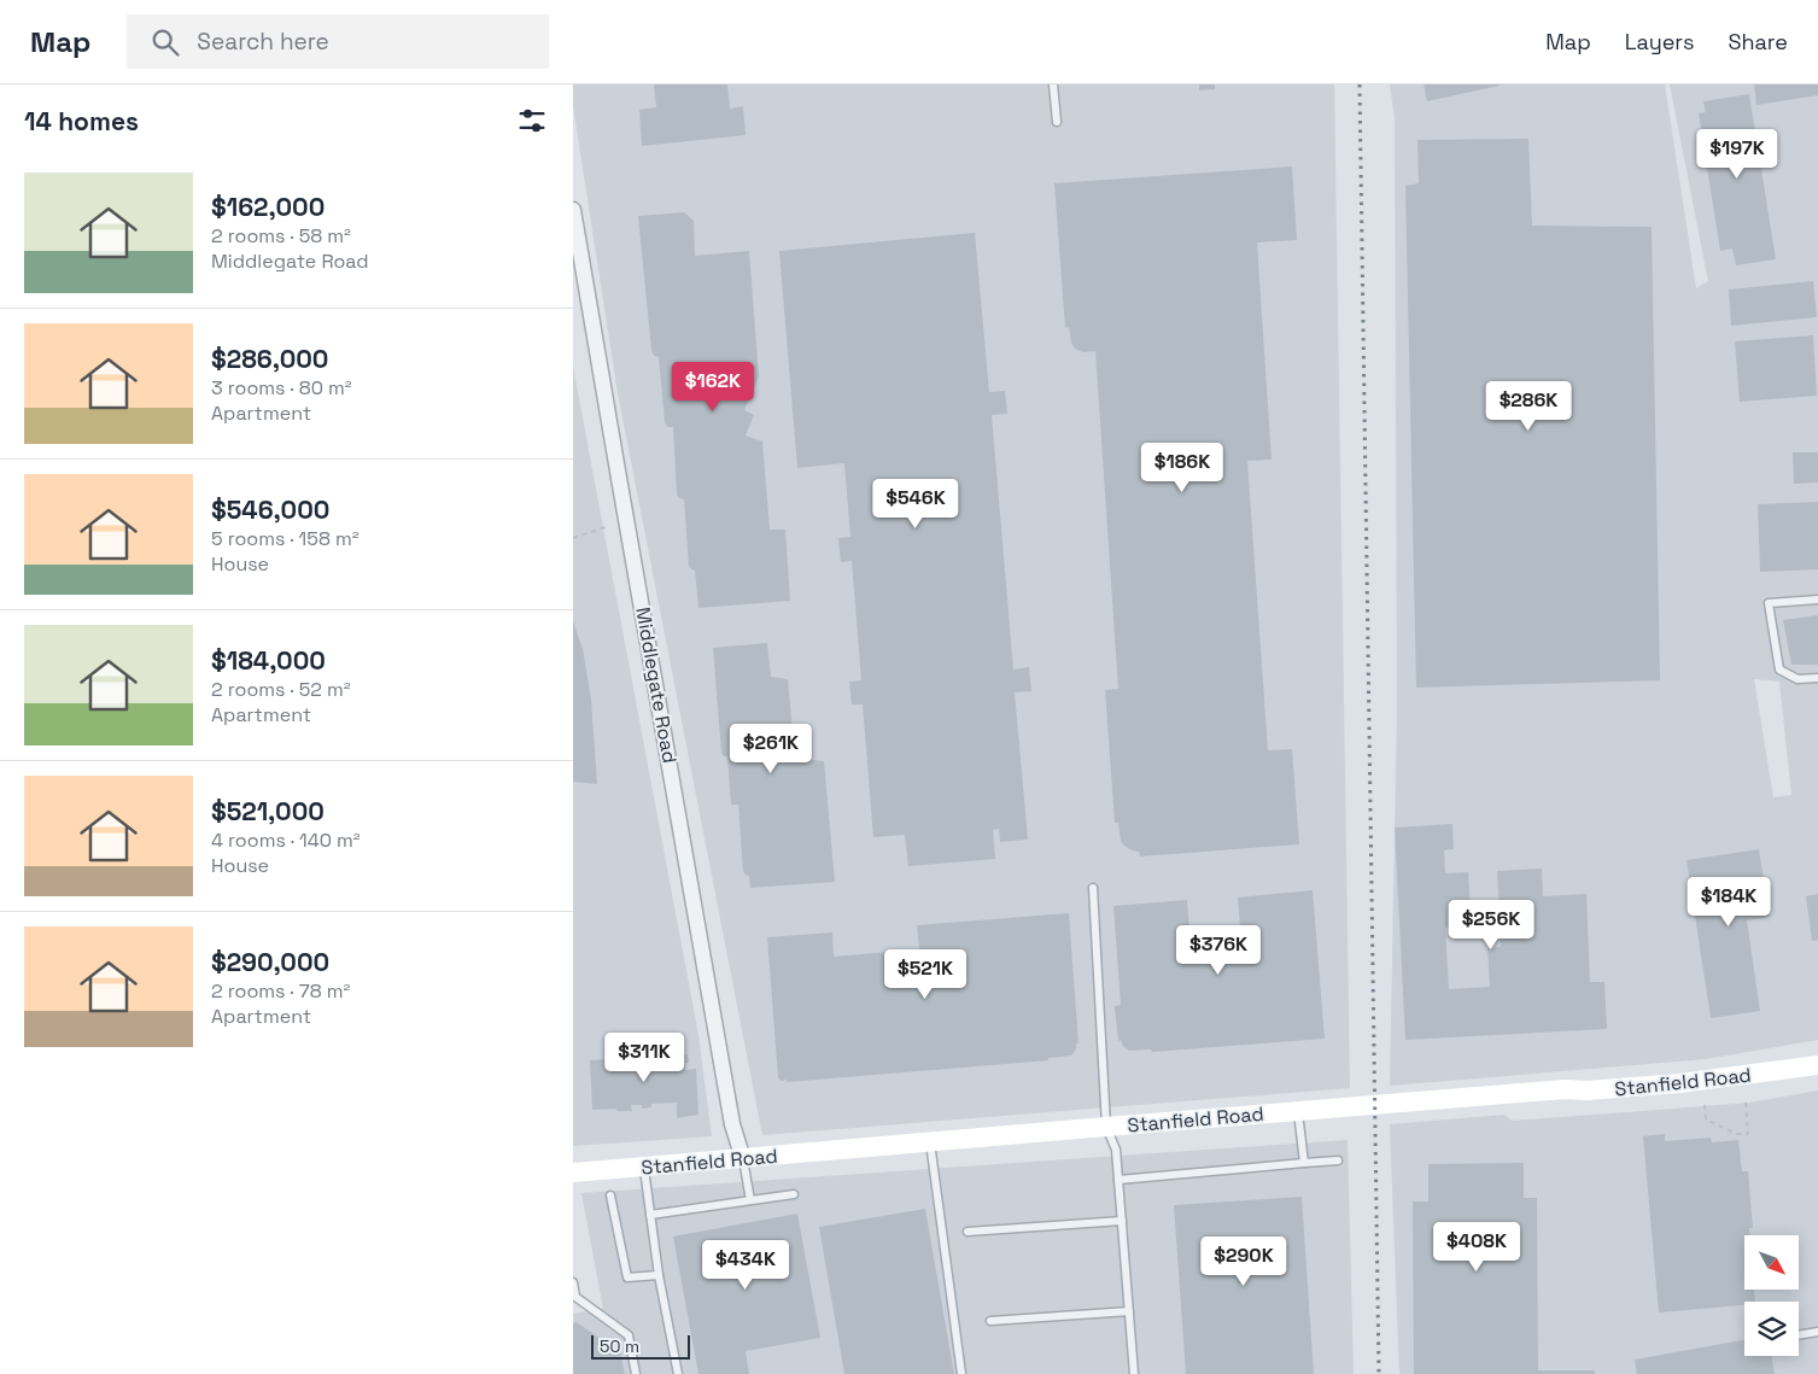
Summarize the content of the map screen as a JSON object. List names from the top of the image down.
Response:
{
  "streets": {
    "street": ["Middlegate Road", "Stanfield Road"]
  },
  "crossings": [
    ["Middlegate Road", "Stanfield Road"]
  ],
  "scale_bar": "50 m",
  "north": "bottom right",
  "page": {
    "header": "Map",
    "search": "Search here",
    "nav": ["Map", "Layers", "Share"],
    "heading": "14 homes",
    "price": [
      "$197K",
      "$162K",
      "$286K",
      "$186K",
      "$546K",
      "$261K",
      "$184K",
      "$256K",
      "$376K",
      "$521K",
      "$311K",
      "$408K",
      "$290K",
      "$434K"
    ],
    "list": [
      {
        "name": "$162,000",
        "note": "2 rooms · 58 m² · Middlegate Road"
      },
      {
        "name": "$286,000",
        "note": "3 rooms · 80 m² · Apartment"
      },
      {
        "name": "$546,000",
        "note": "5 rooms · 158 m² · House"
      },
      {
        "name": "$184,000",
        "note": "2 rooms · 52 m² · Apartment"
      },
      {
        "name": "$521,000",
        "note": "4 rooms · 140 m² · House"
      },
      {
        "name": "$290,000",
        "note": "2 rooms · 78 m² · Apartment"
      }
    ],
    "scale": "50 m"
  }
}
